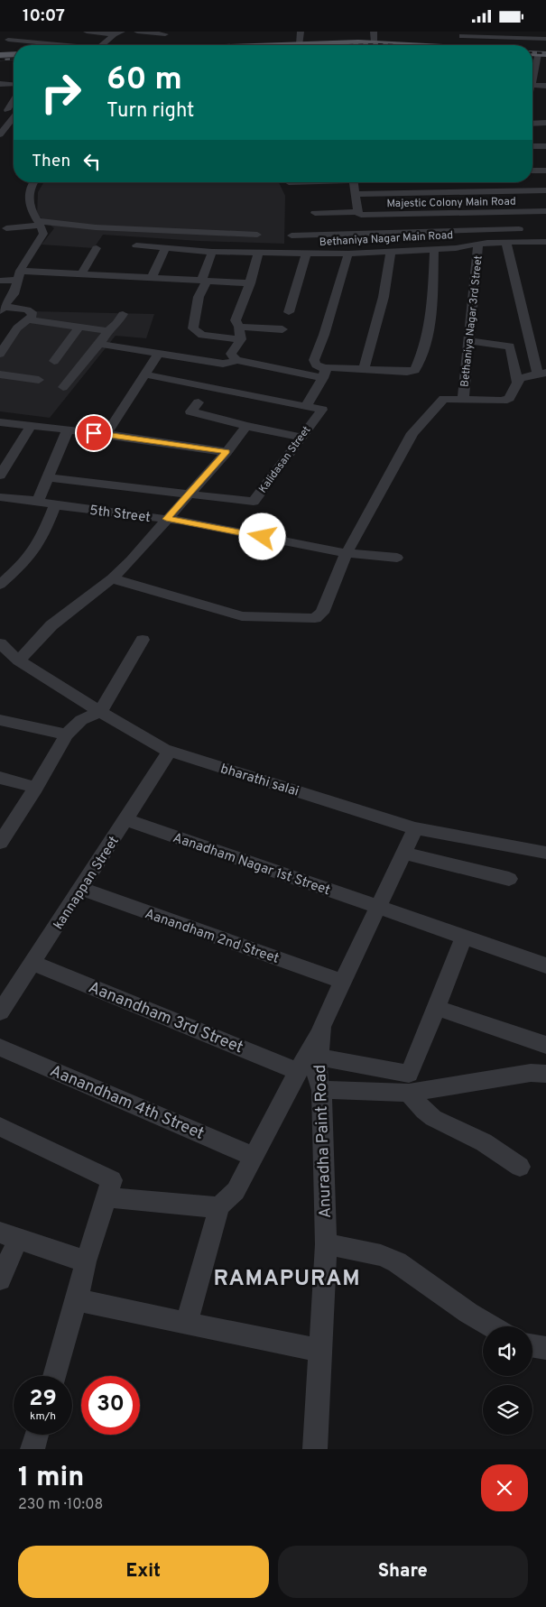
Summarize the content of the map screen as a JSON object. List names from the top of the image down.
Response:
{
  "streets": {
    "street": [
      "Majestic Colony Main Road",
      "Bethaniya Nagar Main Road",
      "Bethaniya Nagar 3rd Street",
      "Kalidasan Street",
      "5th Street",
      "bharathi salai",
      "Aanadham Nagar 1st Street",
      "kannappan Street",
      "Aanandham 2nd Street",
      "Aanandham 3rd Street",
      "Aanandham 4th Street",
      "Anuradha Paint Road"
    ]
  },
  "crossings": [
    ["Bethaniya Nagar Main Road", "Bethaniya Nagar 3rd Street"],
    ["bharathi salai", "kannappan Street"],
    ["bharathi salai", "Anuradha Paint Road"],
    ["Aanadham Nagar 1st Street", "kannappan Street"],
    ["Aanadham Nagar 1st Street", "Anuradha Paint Road"],
    ["kannappan Street", "Aanandham 2nd Street"],
    ["kannappan Street", "Aanandham 3rd Street"],
    ["Aanandham 2nd Street", "Anuradha Paint Road"]
  ],
  "districts": ["RAMAPURAM"],
  "page": {
    "status": "10:07",
    "turn": ["60 m", "Turn right"],
    "then": "Then",
    "speed": "29 km/h",
    "limit": "30",
    "heading": ["1 min", "230 m · 10:08"],
    "buttons": ["Exit", "Share"]
  }
}
